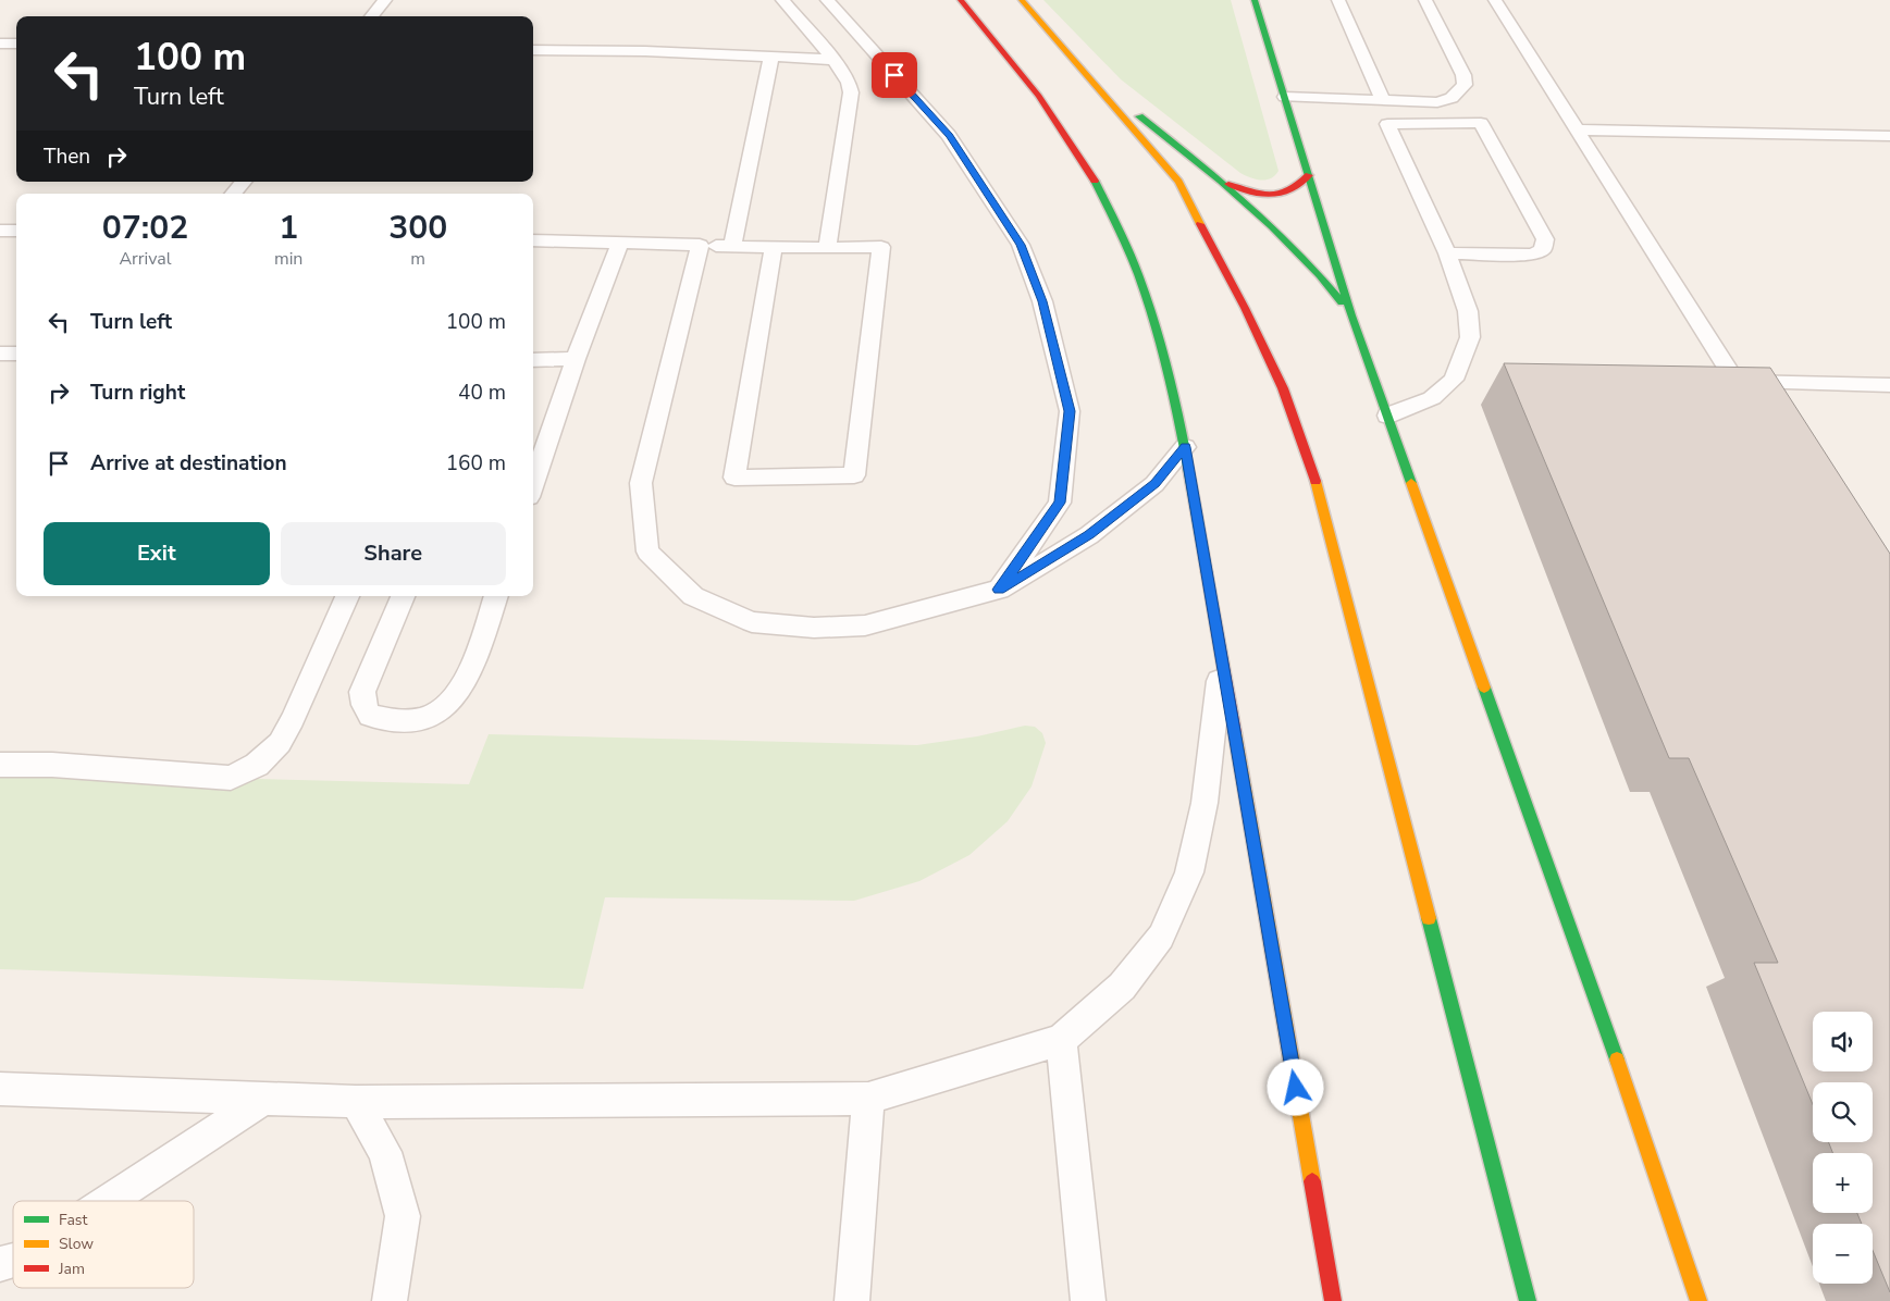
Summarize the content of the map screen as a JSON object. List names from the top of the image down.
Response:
{
  "legend": ["Fast", "Slow", "Jam"],
  "page": {
    "turn": ["100 m", "Turn left"],
    "then": "Then",
    "eta": [
      "07:02",
      "Arrival",
      "1",
      "min",
      "300",
      "m"
    ],
    "list": [
      {
        "name": "Turn left",
        "value": "100 m"
      },
      {
        "name": "Turn right",
        "value": "40 m"
      },
      {
        "name": "Arrive at destination",
        "value": "160 m"
      }
    ],
    "buttons": ["Exit", "Share"],
    "map_buttons": ["+", "−"]
  }
}
